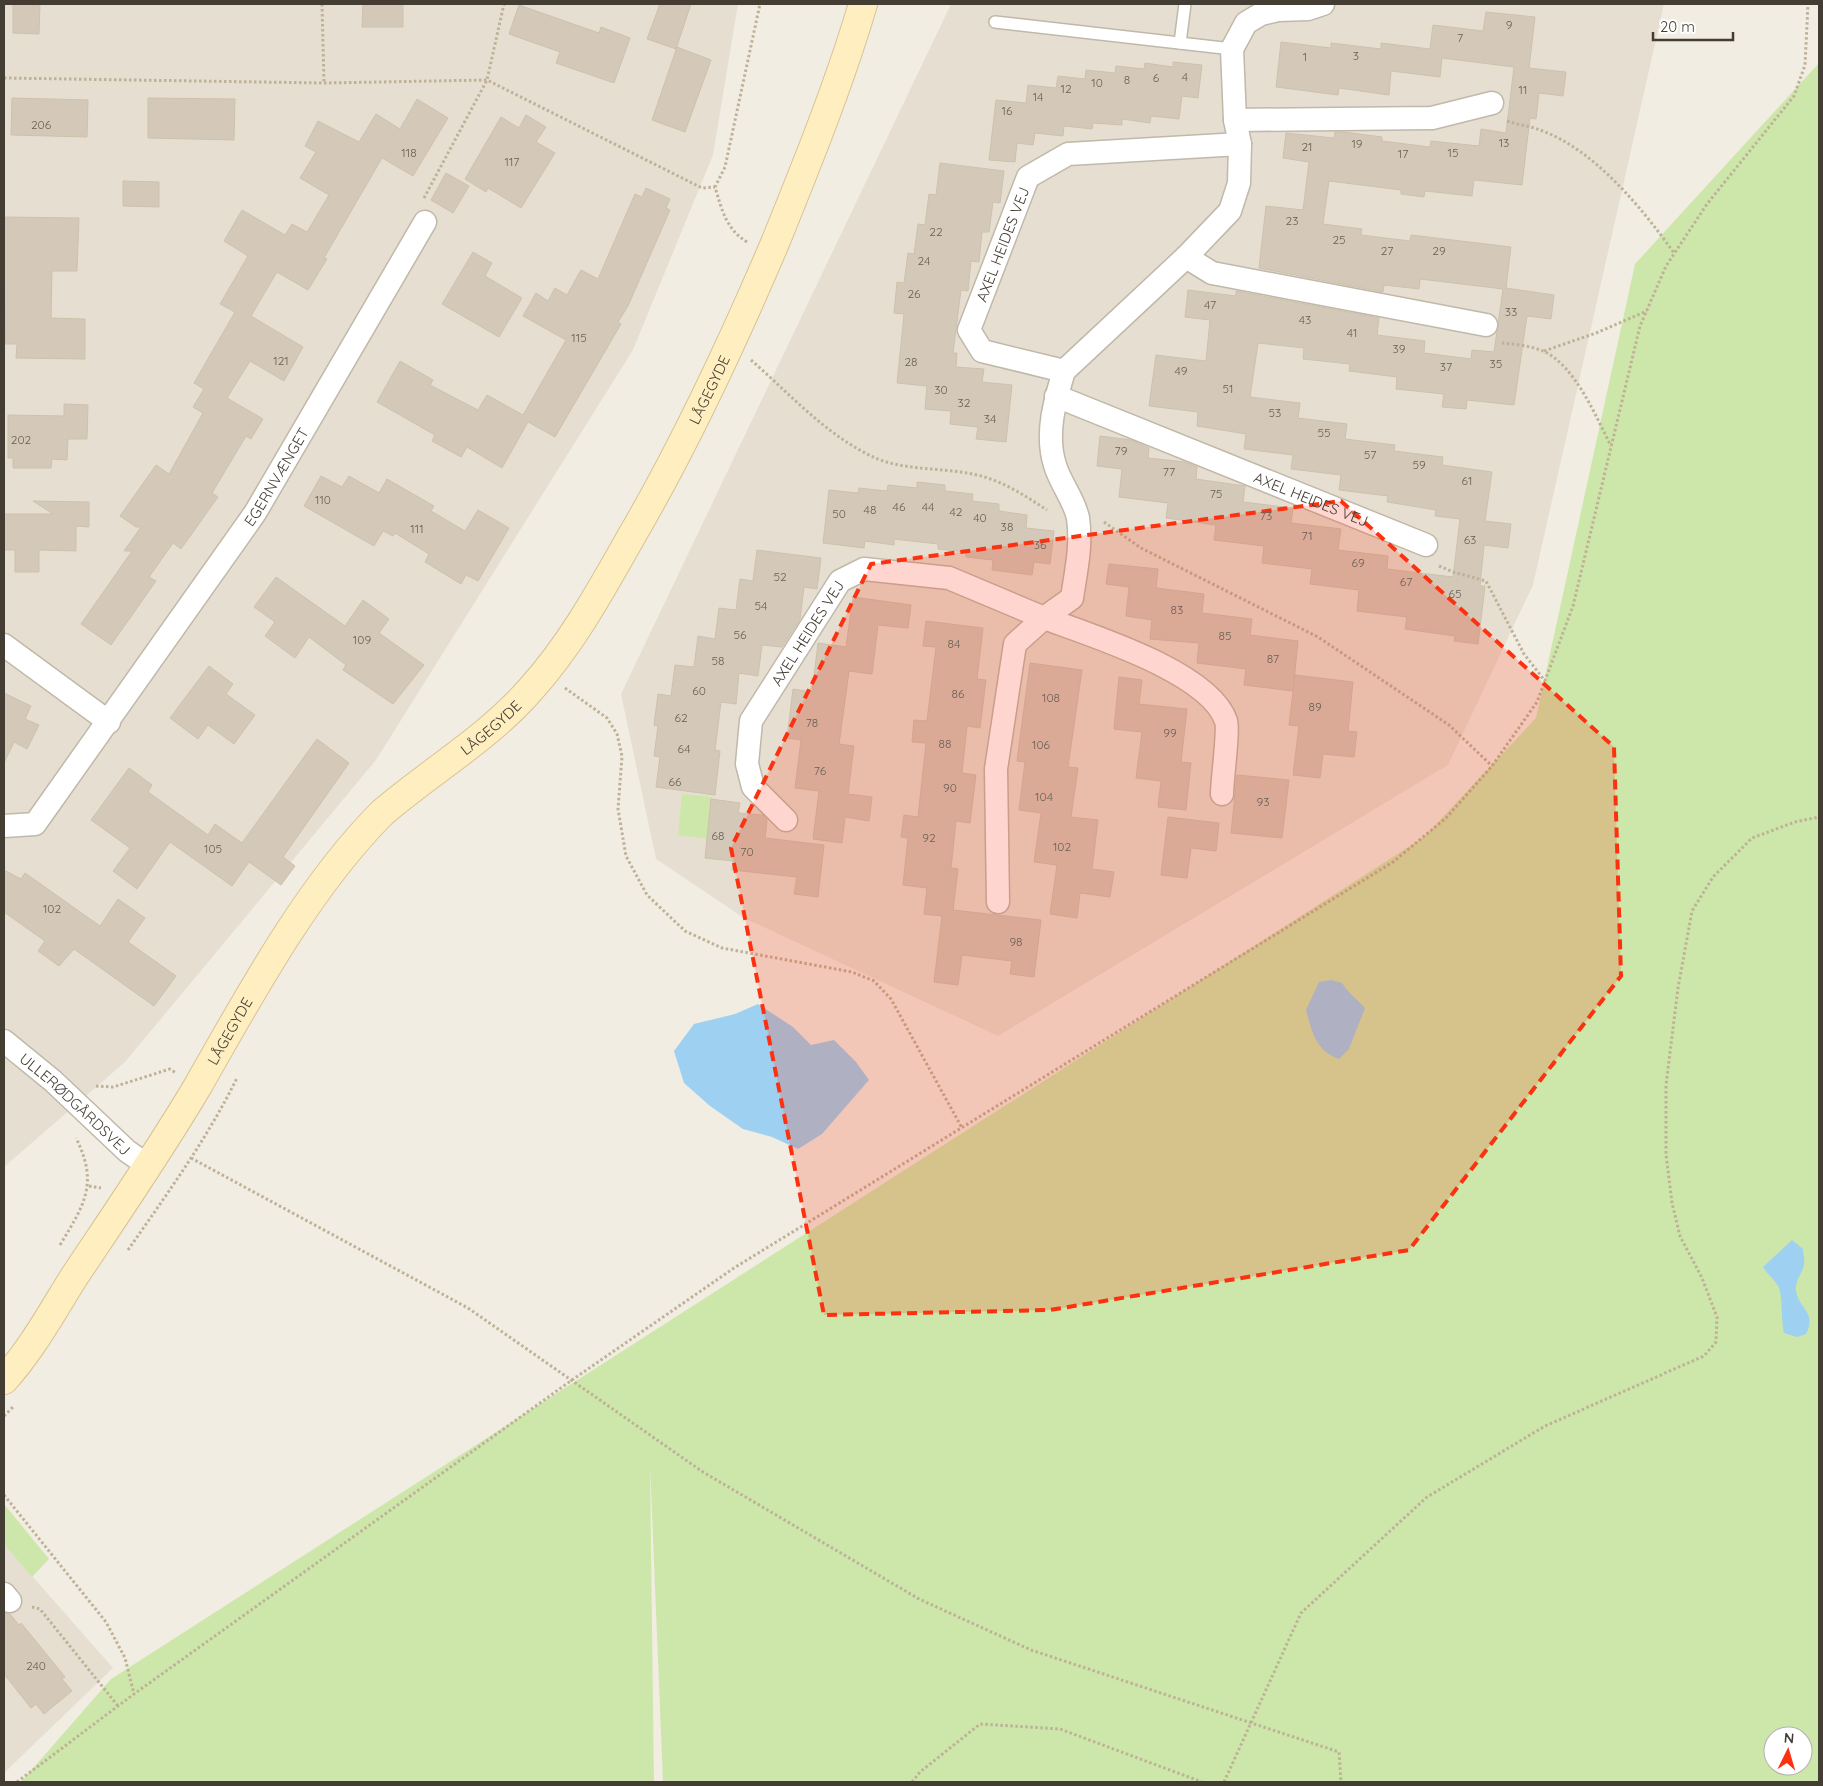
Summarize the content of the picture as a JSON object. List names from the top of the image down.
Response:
{
  "streets": {
    "street": [
      "AXEL HEIDES VEJ",
      "LÅGEGYDE",
      "EGERNVÆNGET",
      "ULLERØDGÅRDSVEJ"
    ]
  },
  "crossings": [
    ["LÅGEGYDE", "ULLERØDGÅRDSVEJ"]
  ],
  "house_numbers": [
    "9",
    "7",
    "3",
    "1",
    "4",
    "6",
    "8",
    "10",
    "12",
    "11",
    "14",
    "16",
    "206",
    "13",
    "19",
    "21",
    "118",
    "15",
    "17",
    "117",
    "23",
    "22",
    "25",
    "27",
    "29",
    "24",
    "26",
    "47",
    "33",
    "43",
    "41",
    "115",
    "39",
    "121",
    "28",
    "35",
    "37",
    "49",
    "51",
    "30",
    "32",
    "53",
    "34",
    "55",
    "202",
    "79",
    "57",
    "59",
    "77",
    "61",
    "75",
    "110",
    "46",
    "44",
    "48",
    "42",
    "50",
    "73",
    "40",
    "38",
    "111",
    "71",
    "63",
    "36",
    "69",
    "52",
    "67",
    "65",
    "54",
    "83",
    "56",
    "85",
    "109",
    "84",
    "87",
    "58",
    "60",
    "86",
    "108",
    "89",
    "62",
    "78",
    "99",
    "88",
    "106",
    "64",
    "76",
    "66",
    "90",
    "104",
    "93",
    "68",
    "92",
    "102",
    "105",
    "70",
    "102",
    "98",
    "240"
  ],
  "scale_bar": "20 m",
  "north": "top"
}
